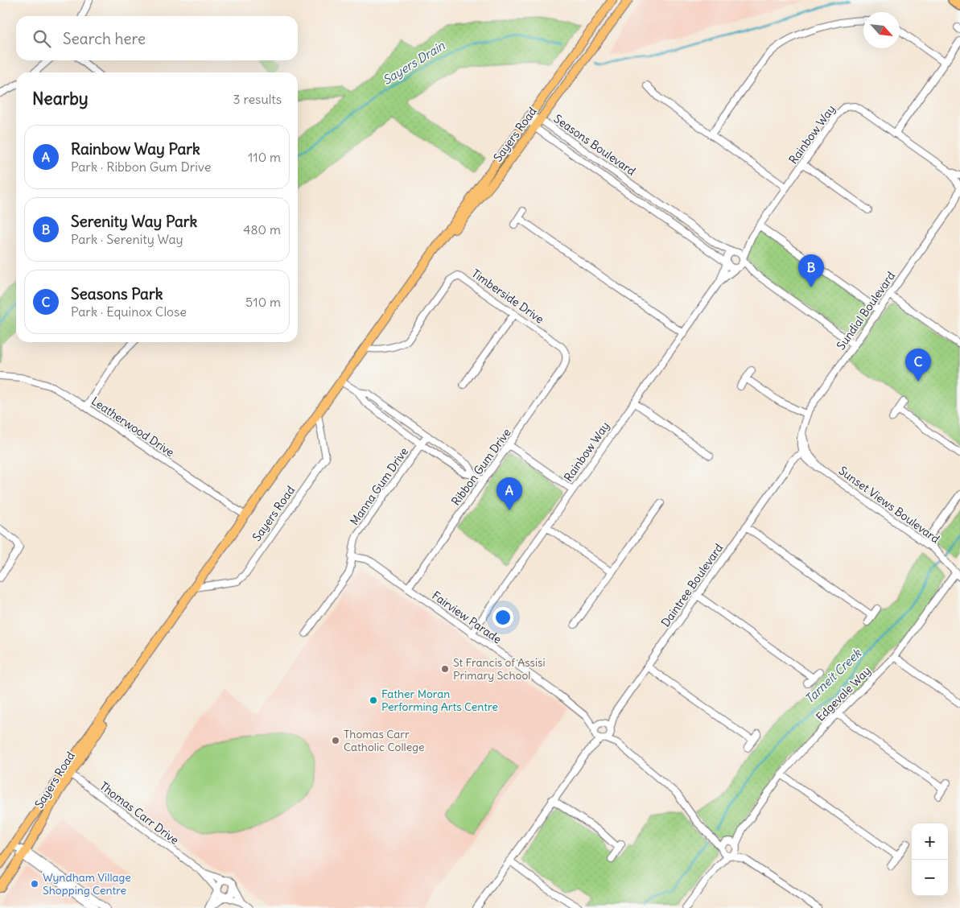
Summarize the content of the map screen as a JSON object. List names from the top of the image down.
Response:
{
  "streets": {
    "main road": ["Sayers Road"],
    "street": [
      "Rainbow Way",
      "Seasons Boulevard",
      "Timberside Drive",
      "Sundial Boulevard",
      "Leatherwood Drive",
      "Ribbon Gum Drive",
      "Manna Gum Drive",
      "Sunset Views Boulevard",
      "Daintree Boulevard",
      "Fairview Parade",
      "Edgevale Way",
      "Thomas Carr Drive"
    ]
  },
  "crossings": [
    ["Sayers Road", "Seasons Boulevard"],
    ["Sayers Road", "Timberside Drive"],
    ["Sayers Road", "Leatherwood Drive"],
    ["Sayers Road", "Thomas Carr Drive"],
    ["Rainbow Way", "Seasons Boulevard"],
    ["Rainbow Way", "Sundial Boulevard"],
    ["Rainbow Way", "Fairview Parade"],
    ["Timberside Drive", "Ribbon Gum Drive"],
    ["Sundial Boulevard", "Sunset Views Boulevard"],
    ["Sundial Boulevard", "Daintree Boulevard"],
    ["Ribbon Gum Drive", "Fairview Parade"],
    ["Manna Gum Drive", "Fairview Parade"],
    ["Sunset Views Boulevard", "Daintree Boulevard"],
    ["Sunset Views Boulevard", "Edgevale Way"],
    ["Daintree Boulevard", "Fairview Parade"]
  ],
  "water": ["Sayers Drain", "Tarneit Creek"],
  "places": [
    "St Francis of Assisi Primary School",
    "Father Moran Performing Arts Centre",
    "Thomas Carr Catholic College",
    "Wyndham Village Shopping Centre"
  ],
  "north": "bottom right",
  "page": {
    "search": "Search here",
    "heading": ["Nearby", "3 results"],
    "list": [
      {
        "mark": "A",
        "name": "Rainbow Way Park",
        "note": "Park · Ribbon Gum Drive",
        "value": "110 m"
      },
      {
        "mark": "B",
        "name": "Serenity Way Park",
        "note": "Park · Serenity Way",
        "value": "480 m"
      },
      {
        "mark": "C",
        "name": "Seasons Park",
        "note": "Park · Equinox Close",
        "value": "510 m"
      }
    ],
    "pins": ["B", "C", "A"],
    "map_buttons": ["+", "−"]
  }
}
